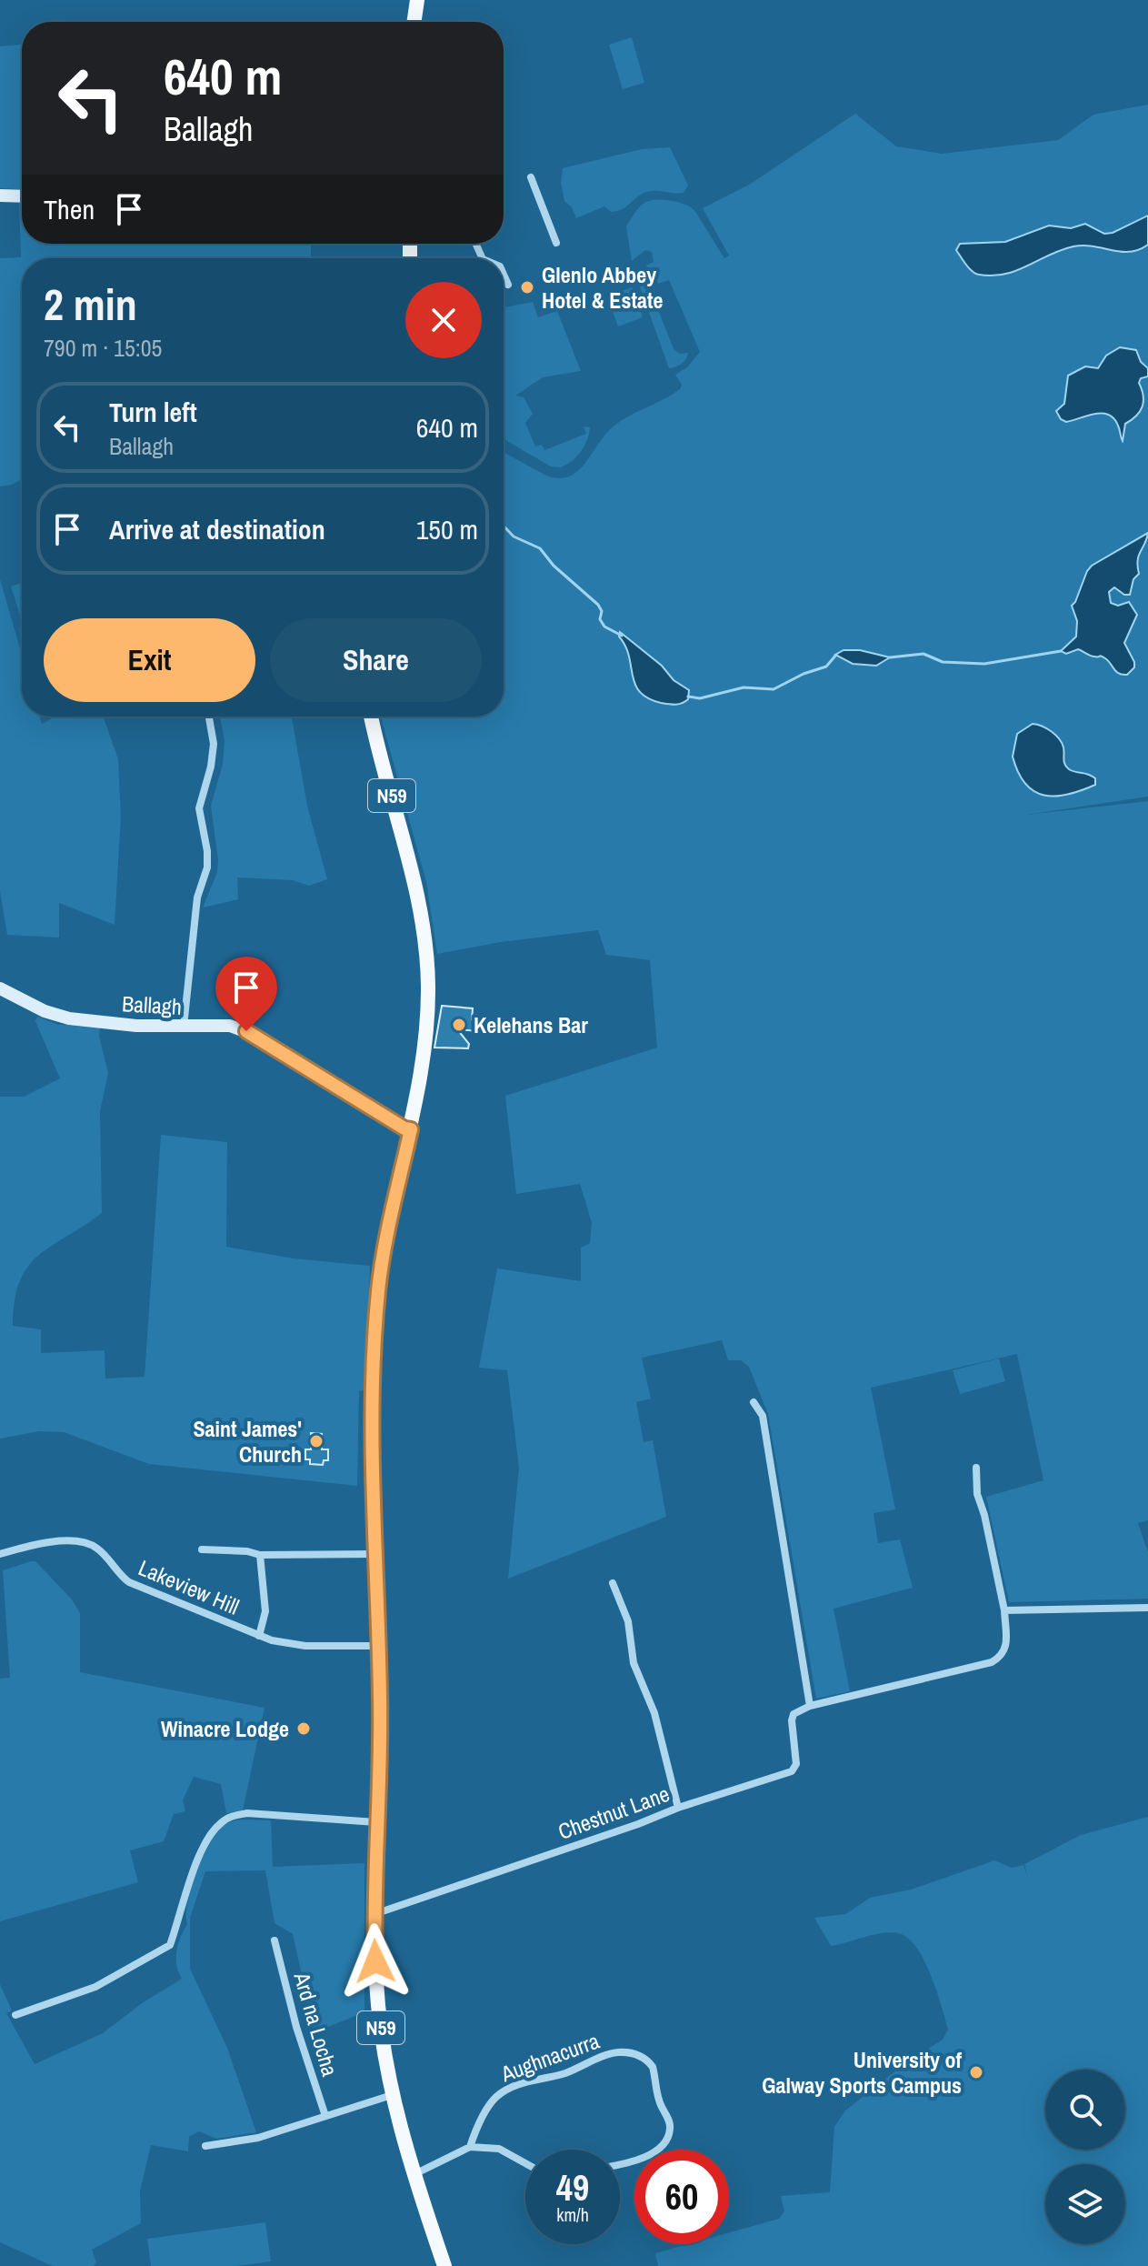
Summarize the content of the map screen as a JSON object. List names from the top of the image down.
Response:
{
  "streets": {
    "main road": ["N59"],
    "street": [
      "Ballagh",
      "Lakeview Hill",
      "Chestnut Lane",
      "Ard na Locha",
      "Aughnacurra"
    ]
  },
  "crossings": [
    ["N59", "Ballagh"],
    ["N59", "Lakeview Hill"],
    ["N59", "Chestnut Lane"]
  ],
  "places": [
    "Glenlo Abbey Hotel & Estate",
    "Kelehans Bar",
    "Saint James' Church",
    "Winacre Lodge",
    "University of Galway Sports Campus"
  ],
  "page": {
    "turn": ["640 m", "Ballagh"],
    "then": "Then",
    "heading": ["2 min", "790 m · 15:05"],
    "list": [
      {
        "name": "Turn left",
        "note": "Ballagh",
        "value": "640 m"
      },
      {
        "name": "Arrive at destination",
        "value": "150 m"
      }
    ],
    "buttons": ["Exit", "Share"],
    "speed": "49 km/h",
    "limit": "60"
  }
}
